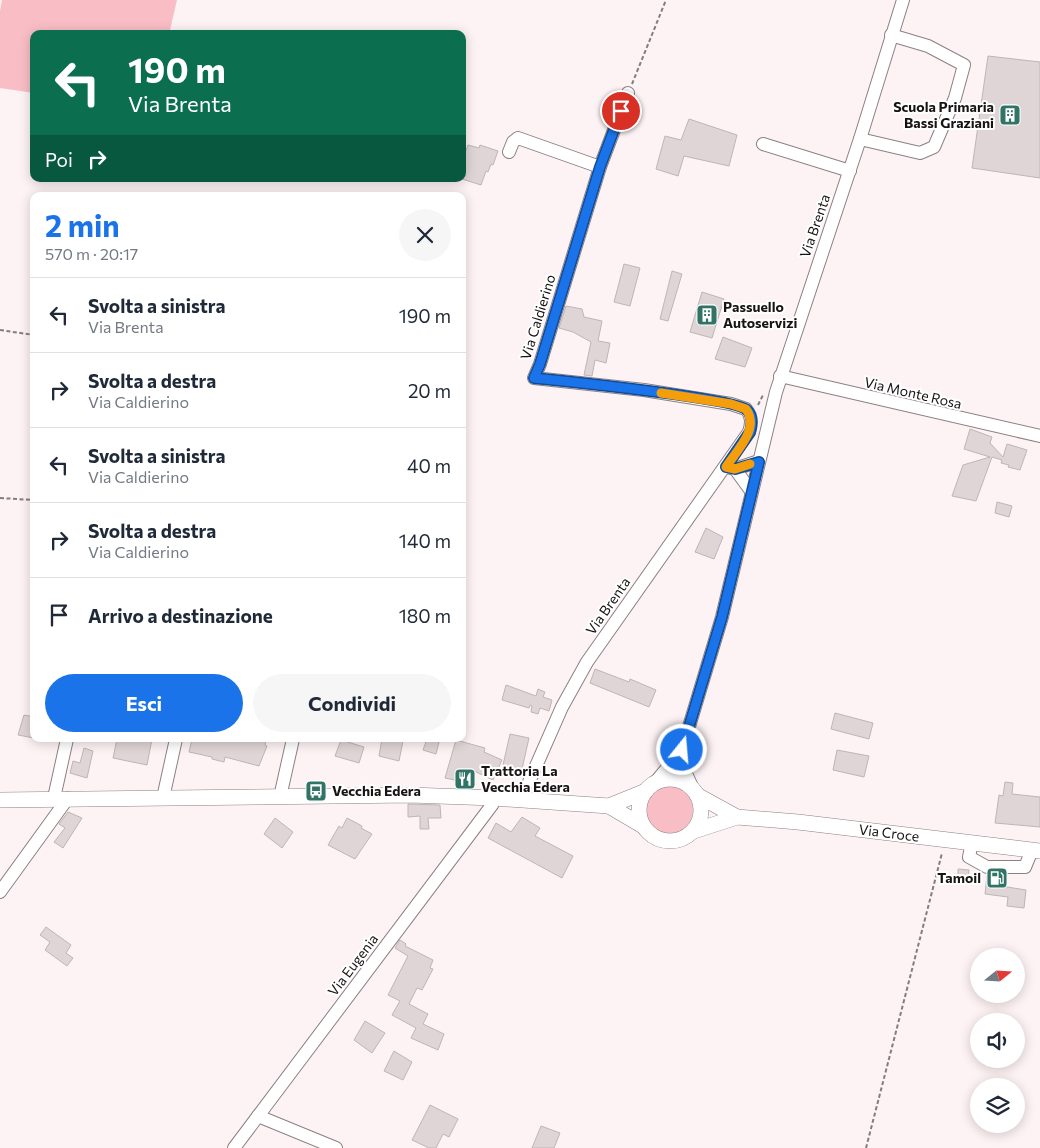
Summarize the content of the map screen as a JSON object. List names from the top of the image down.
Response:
{
  "streets": {
    "main road": ["Via Croce"],
    "street": [
      "Via Brenta",
      "Via Caldierino",
      "Via Monte Rosa",
      "Via Eugenia"
    ]
  },
  "crossings": [
    ["Via Brenta", "Via Monte Rosa"],
    ["Via Brenta", "Via Croce"]
  ],
  "places": {
    "building": ["Scuola Primaria Bassi Graziani", "Passuello Autoservizi"],
    "restaurant": ["Trattoria La Vecchia Edera"],
    "bus stop": ["Vecchia Edera"],
    "fuel station": ["Tamoil"]
  },
  "north": "right",
  "page": {
    "turn": ["190 m", "Via Brenta"],
    "then": "Poi",
    "heading": ["2 min", "570 m · 20:17"],
    "list": [
      {
        "name": "Svolta a sinistra",
        "note": "Via Brenta",
        "value": "190 m"
      },
      {
        "name": "Svolta a destra",
        "note": "Via Caldierino",
        "value": "20 m"
      },
      {
        "name": "Svolta a sinistra",
        "note": "Via Caldierino",
        "value": "40 m"
      },
      {
        "name": "Svolta a destra",
        "note": "Via Caldierino",
        "value": "140 m"
      },
      {
        "name": "Arrivo a destinazione",
        "value": "180 m"
      }
    ],
    "buttons": ["Esci", "Condividi"]
  }
}
